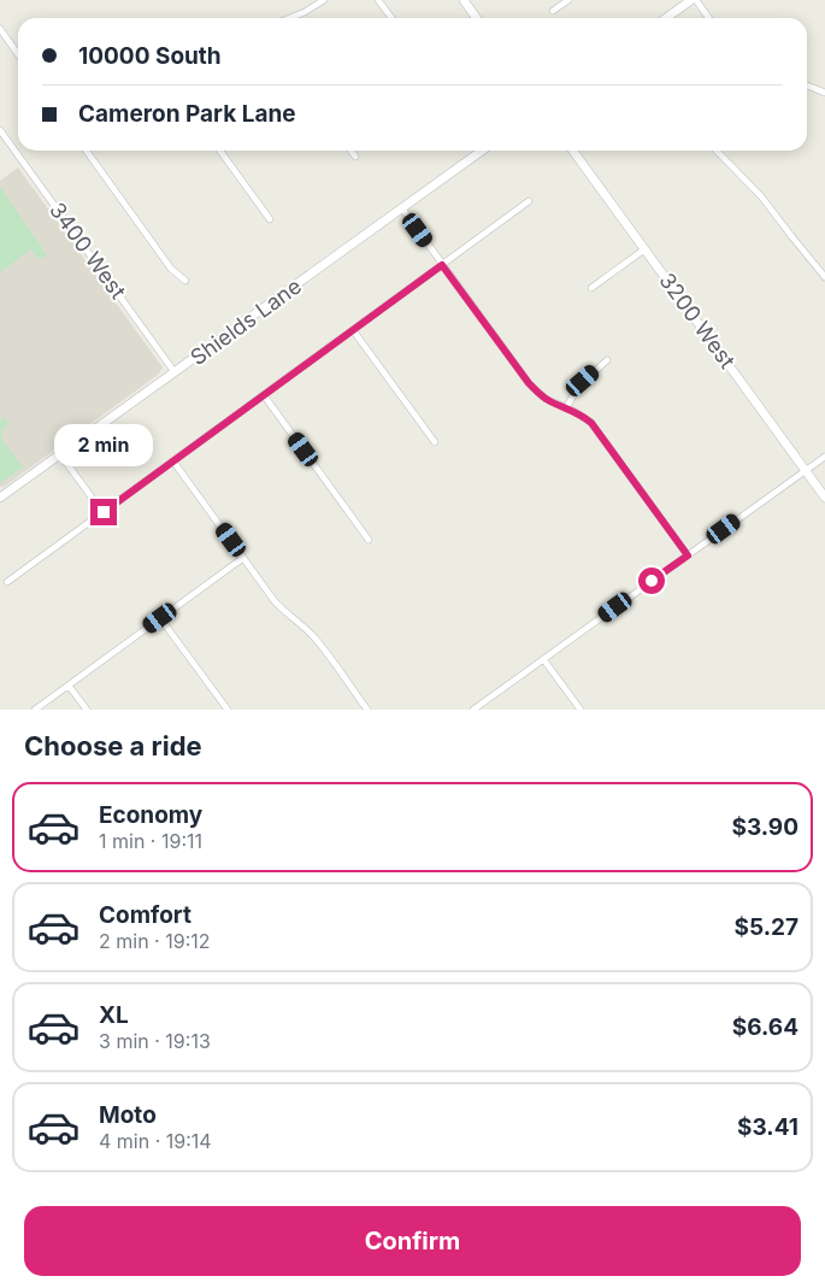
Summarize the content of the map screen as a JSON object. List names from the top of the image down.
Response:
{
  "streets": {
    "main road": ["3200 West", "Shields Lane"],
    "street": ["3400 West"]
  },
  "crossings": [
    ["3400 West", "Shields Lane"]
  ],
  "page": {
    "banner": ["10000 South", "Cameron Park Lane"],
    "bubble": "2 min",
    "heading": "Choose a ride",
    "list": [
      {
        "name": "Economy",
        "note": "1 min · 19:11",
        "value": "$3.90"
      },
      {
        "name": "Comfort",
        "note": "2 min · 19:12",
        "value": "$5.27"
      },
      {
        "name": "XL",
        "note": "3 min · 19:13",
        "value": "$6.64"
      },
      {
        "name": "Moto",
        "note": "4 min · 19:14",
        "value": "$3.41"
      }
    ],
    "buttons": "Confirm"
  }
}
